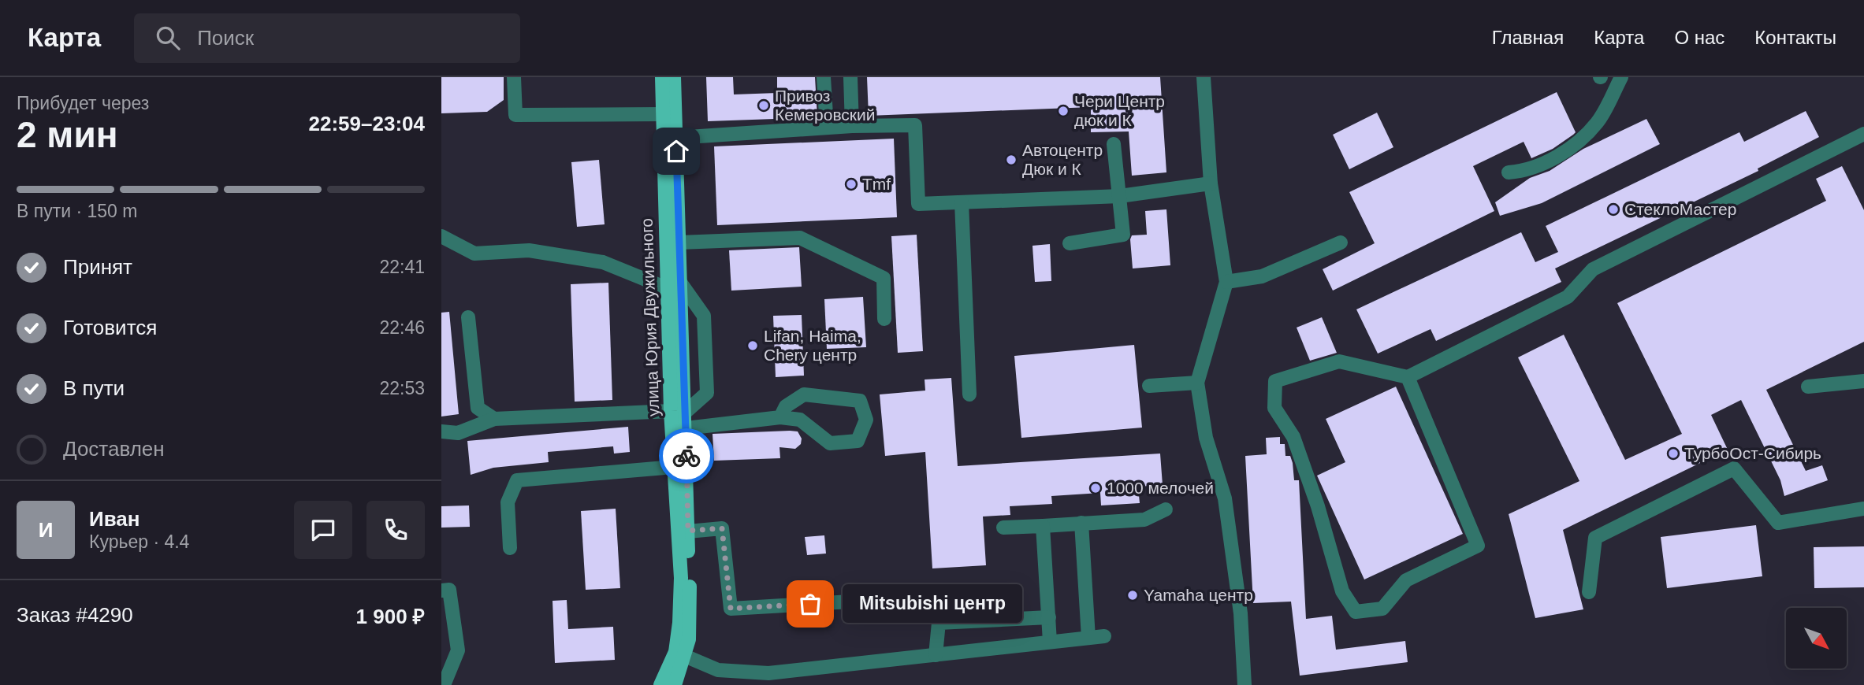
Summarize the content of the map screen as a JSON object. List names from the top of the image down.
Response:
{
  "streets": {
    "main road": ["улица Юрия Двужильного"]
  },
  "places": [
    "Привоз Кемеровский",
    "Чери Центр дюк и К",
    "Автоцентр Дюк и К",
    "Tmf",
    "СтеклоМастер",
    "Lifan, Haima, Chery центр",
    "ТурбоОст-Сибирь",
    "1000 мелочей",
    "Yamaha центр",
    "Mitsubishi центр"
  ],
  "north": "bottom right",
  "page": {
    "header": "Карта",
    "search": "Поиск",
    "nav": [
      "Главная",
      "Карта",
      "О нас",
      "Контакты"
    ],
    "heading": ["2 мин", "Прибудет через", "22:59–23:04"],
    "panel": [
      "Иван",
      "Курьер · 4.4",
      "Заказ #4290",
      "1 900 ₽"
    ],
    "bar": "В пути · 150 m",
    "list": [
      ["Принят", "22:41"],
      ["Готовится", "22:46"],
      ["В пути", "22:53"],
      "Доставлен"
    ],
    "round": "И",
    "bubble": "Mitsubishi центр"
  }
}
